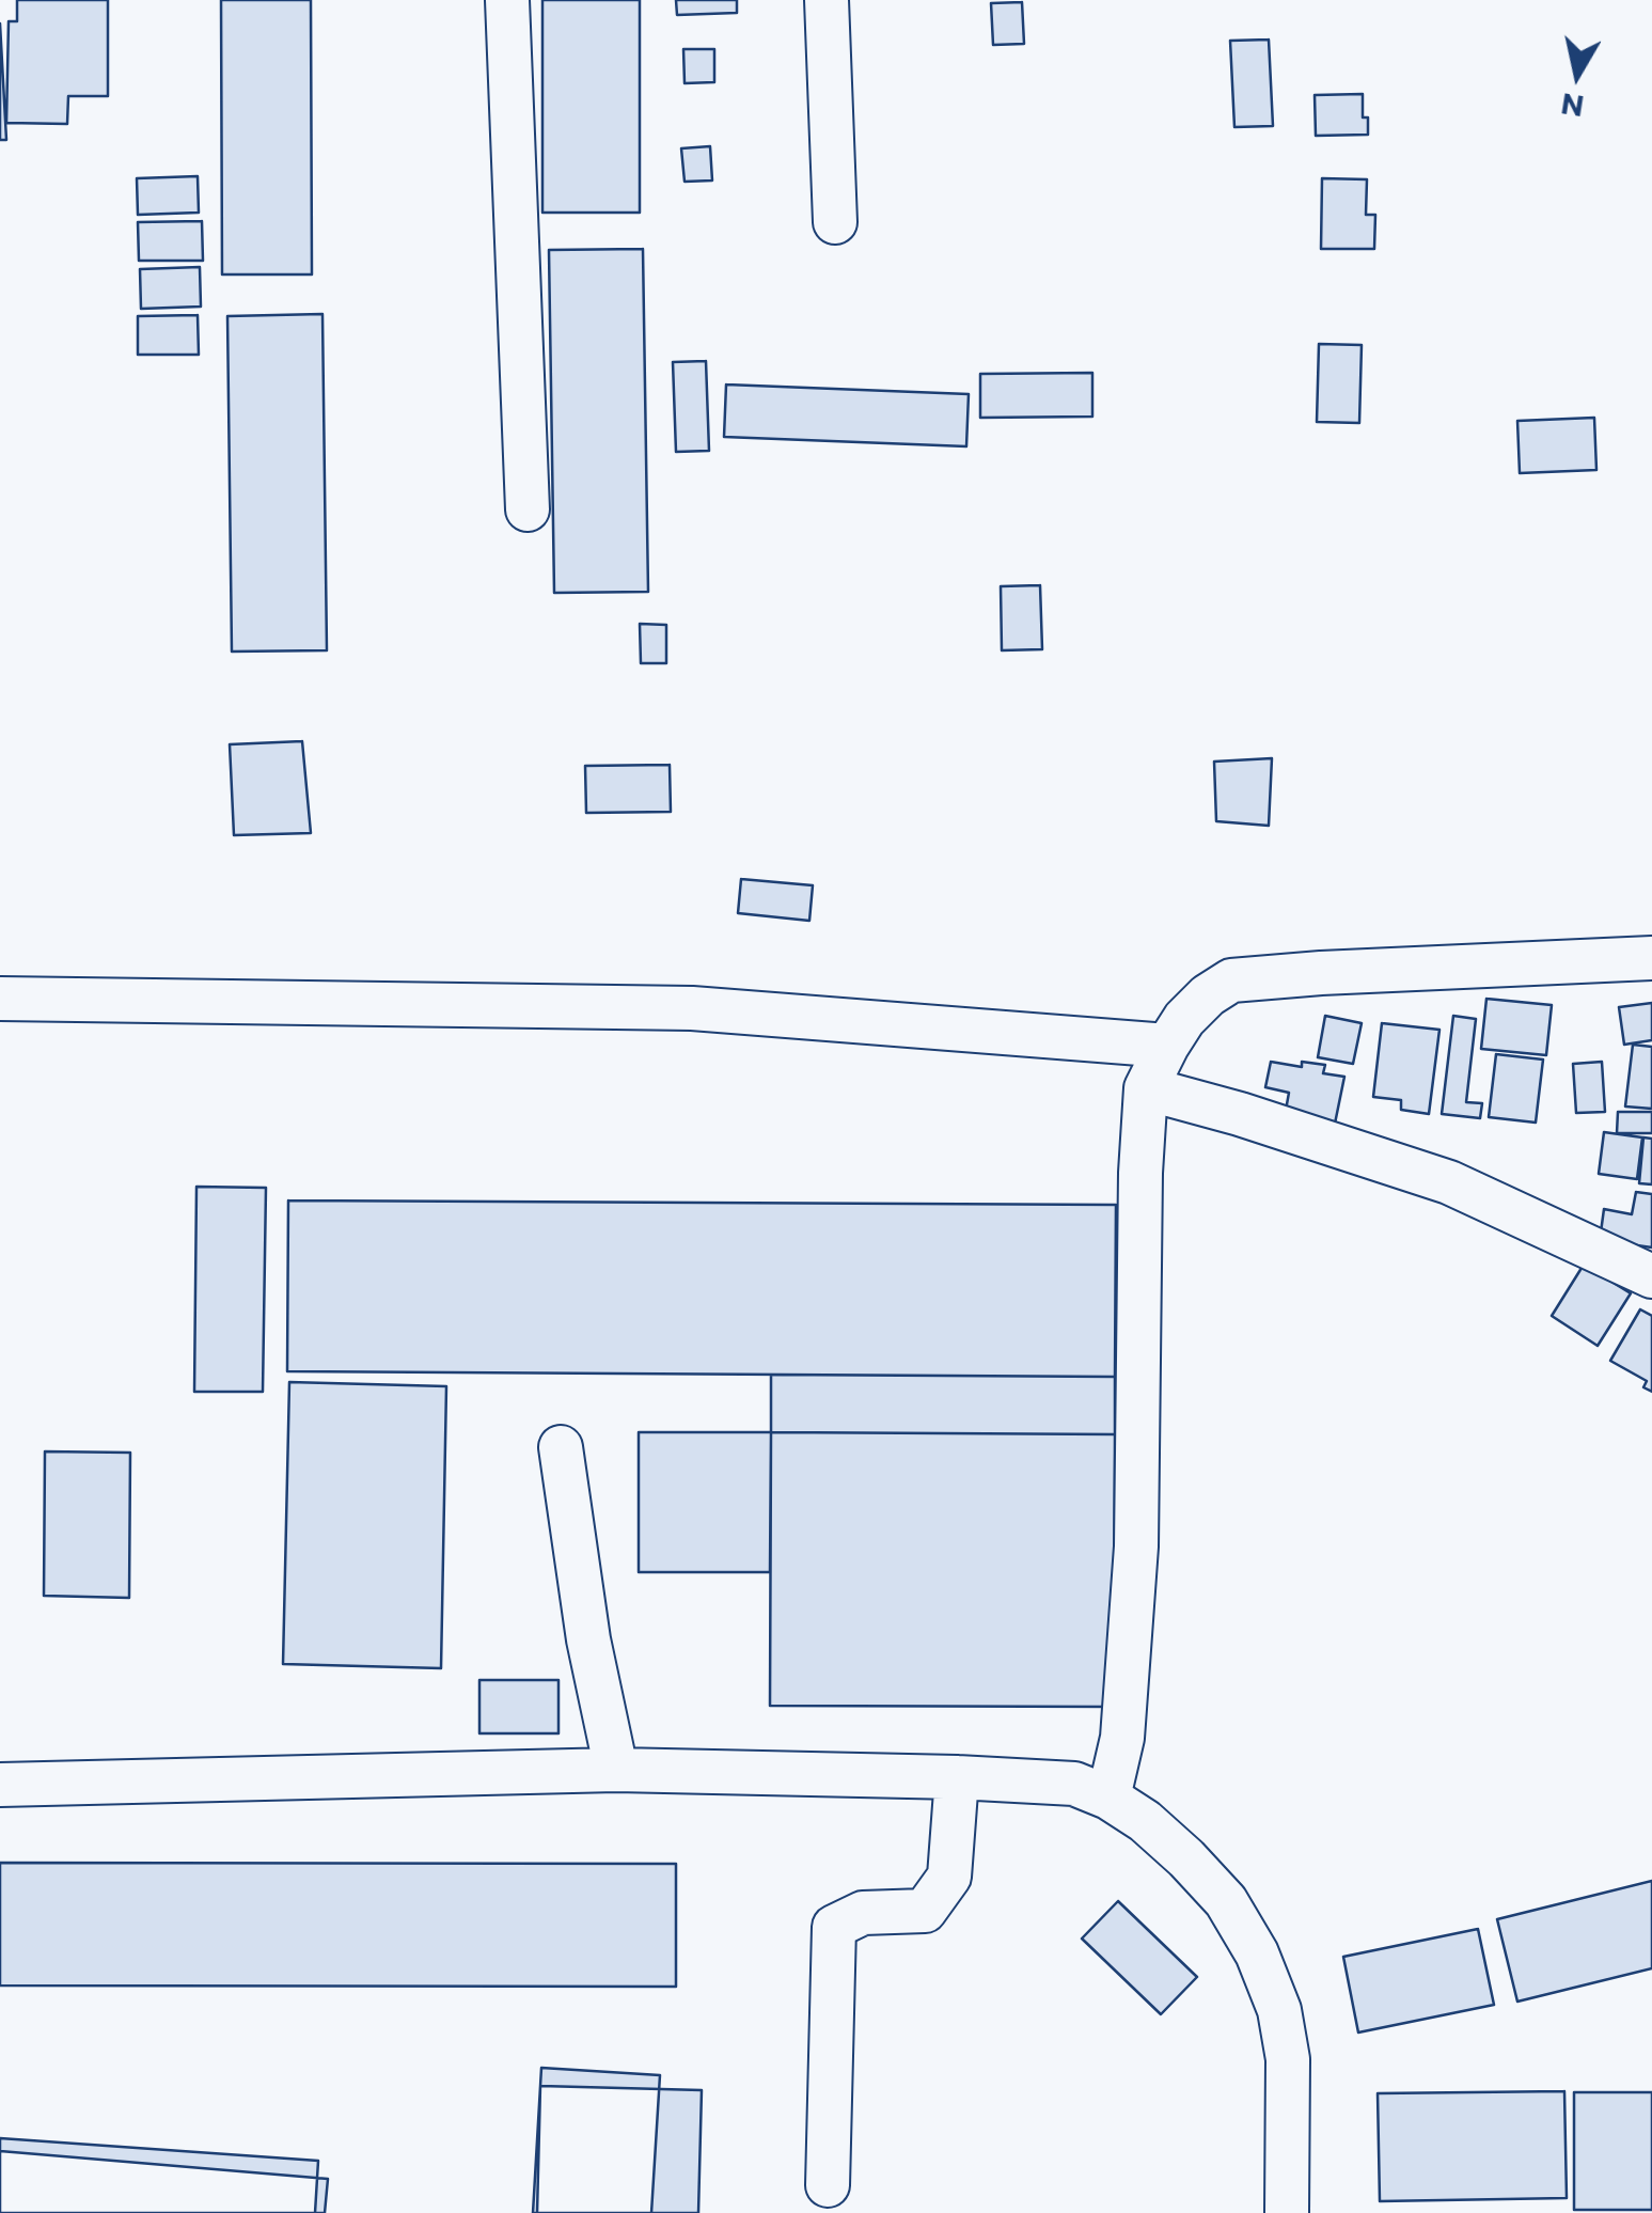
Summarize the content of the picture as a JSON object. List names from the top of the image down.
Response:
{
  "north": "bottom"
}
